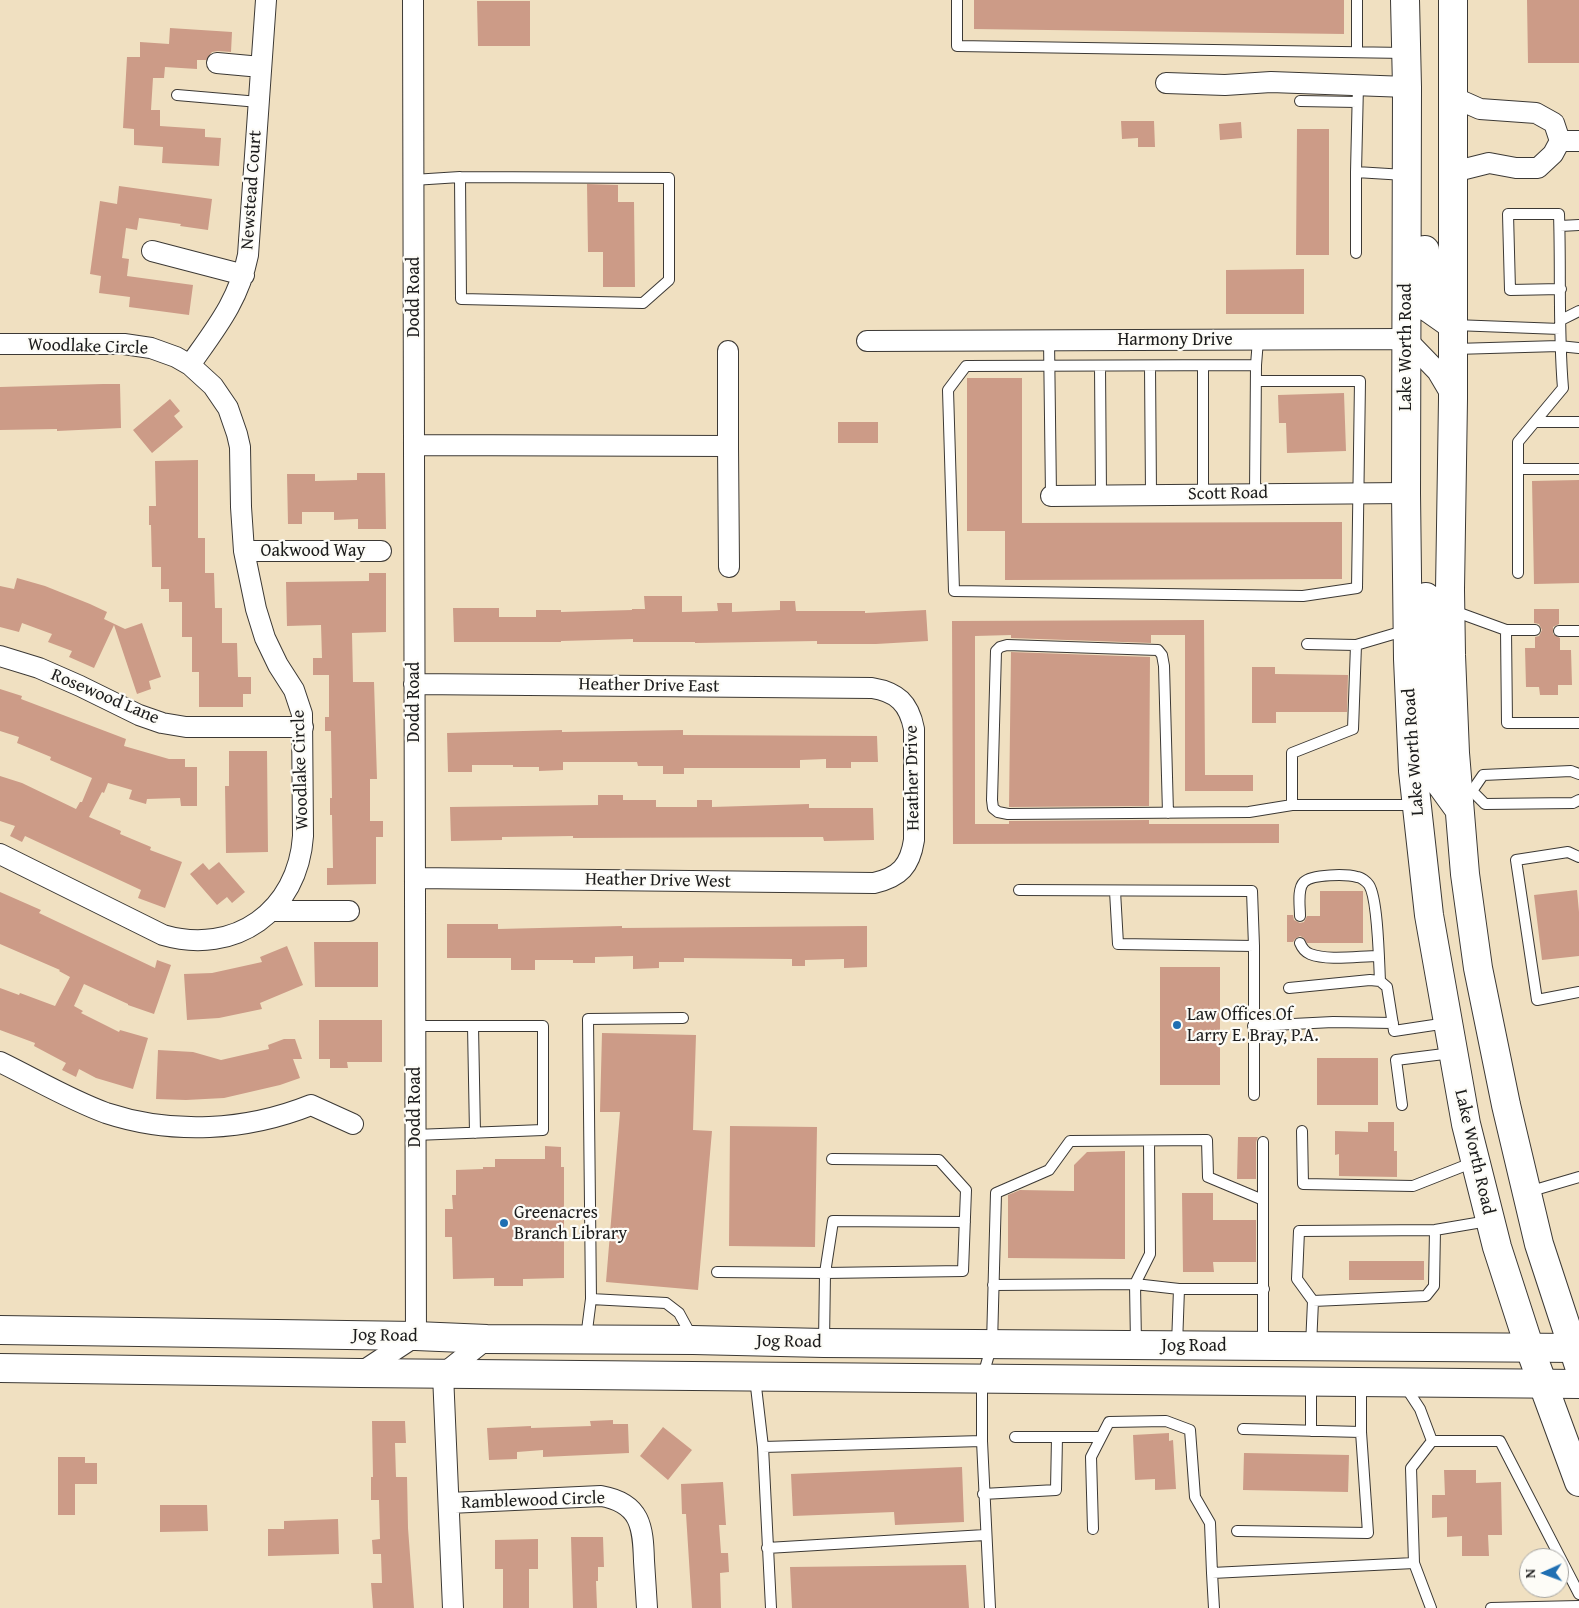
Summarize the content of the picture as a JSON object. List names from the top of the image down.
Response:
{
  "streets": {
    "main road": ["Lake Worth Road", "Jog Road"],
    "street": [
      "Newstead Court",
      "Dodd Road",
      "Harmony Drive",
      "Woodlake Circle",
      "Scott Road",
      "Oakwood Way",
      "Heather Drive East",
      "Rosewood Lane",
      "Heather Drive",
      "Heather Drive West",
      "Ramblewood Circle"
    ]
  },
  "crossings": [
    ["Newstead Court", "Woodlake Circle"],
    ["Dodd Road", "Heather Drive East"],
    ["Dodd Road", "Heather Drive West"],
    ["Dodd Road", "Jog Road"],
    ["Harmony Drive", "Lake Worth Road"],
    ["Woodlake Circle", "Oakwood Way"],
    ["Woodlake Circle", "Rosewood Lane"],
    ["Lake Worth Road", "Scott Road"],
    ["Lake Worth Road", "Jog Road"],
    ["Heather Drive East", "Heather Drive"],
    ["Heather Drive", "Heather Drive West"],
    ["Jog Road", "Ramblewood Circle"]
  ],
  "places": ["Law Offices Of Larry E. Bray, P.A.", "Greenacres Branch Library"],
  "north": "left"
}
